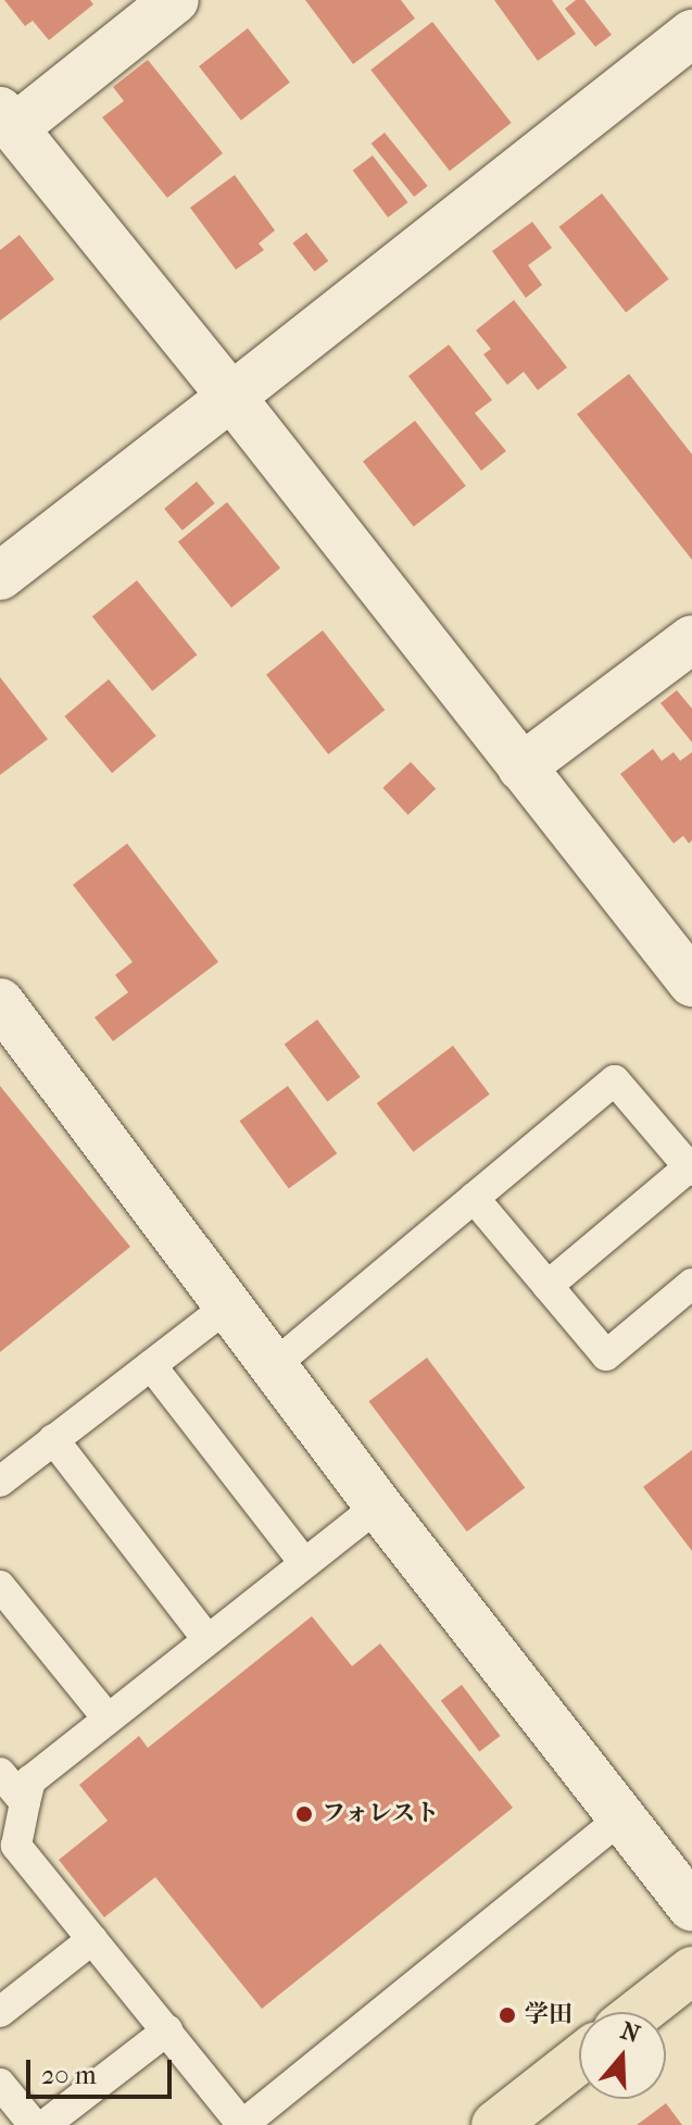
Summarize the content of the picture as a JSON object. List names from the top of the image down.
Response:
{
  "places": ["フォレスト", "学田"],
  "scale_bar": "20 m",
  "north": "top"
}
